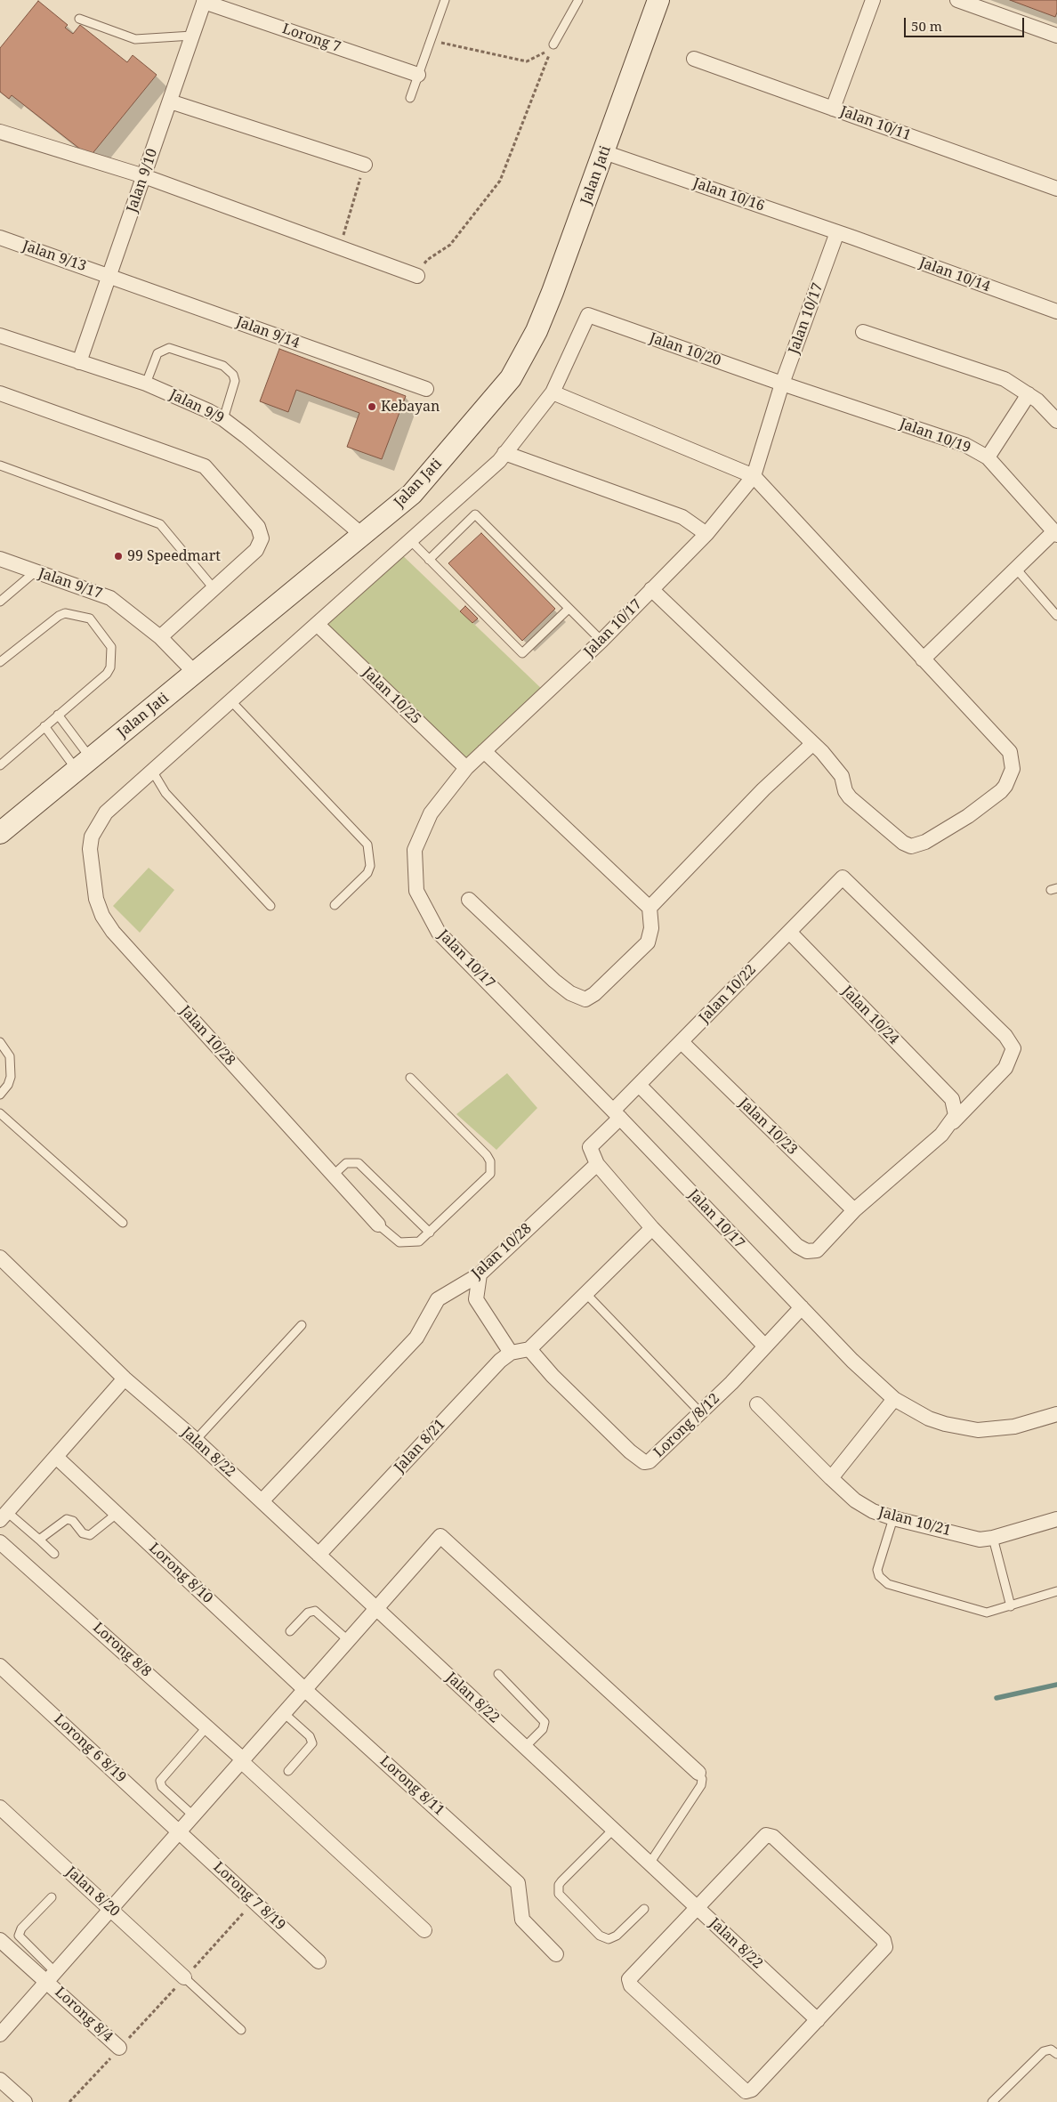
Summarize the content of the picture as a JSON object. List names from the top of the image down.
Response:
{
  "streets": {
    "street": [
      "Lorong 7",
      "Jalan 10/11",
      "Jalan Jati",
      "Jalan 9/10",
      "Jalan 10/16",
      "Jalan 9/13",
      "Jalan 10/14",
      "Jalan 10/17",
      "Jalan 9/14",
      "Jalan 10/20",
      "Jalan 9/9",
      "Jalan 10/19",
      "Jalan 9/17",
      "Jalan 10/25",
      "Jalan 10/22",
      "Jalan 10/24",
      "Jalan 10/28",
      "Jalan 10/23",
      "Lorong /8/12",
      "Jalan 8/21",
      "Jalan 8/22",
      "Jalan 10/21",
      "Lorong 8/10",
      "Lorong 8/8",
      "Lorong 6 8/19",
      "Lorong 8/11",
      "Jalan 8/20",
      "Lorong 7 8/19",
      "Lorong 8/4"
    ]
  },
  "crossings": [
    ["Lorong 7", "Jalan 9/10"],
    ["Jalan Jati", "Jalan 10/16"],
    ["Jalan Jati", "Jalan 9/9"],
    ["Jalan Jati", "Jalan 9/17"],
    ["Jalan 9/10", "Jalan 9/13"],
    ["Jalan 9/10", "Jalan 9/14"],
    ["Jalan 9/10", "Jalan 9/9"],
    ["Jalan 10/16", "Jalan 10/14"],
    ["Jalan 10/16", "Jalan 10/17"],
    ["Jalan 9/13", "Jalan 9/14"],
    ["Jalan 10/17", "Jalan 10/20"],
    ["Jalan 10/17", "Jalan 10/19"],
    ["Jalan 10/17", "Jalan 10/25"],
    ["Jalan 10/17", "Jalan 10/22"],
    ["Jalan 10/17", "Lorong /8/12"],
    ["Jalan 10/20", "Jalan 10/19"],
    ["Jalan 10/22", "Jalan 10/24"],
    ["Jalan 10/22", "Jalan 10/23"],
    ["Jalan 10/28", "Jalan 8/22"],
    ["Jalan 8/21", "Jalan 8/22"],
    ["Lorong 8/10", "Lorong 8/11"],
    ["Lorong 6 8/19", "Lorong 7 8/19"]
  ],
  "places": ["Kebayan", "99 Speedmart"],
  "scale_bar": "50 m"
}
